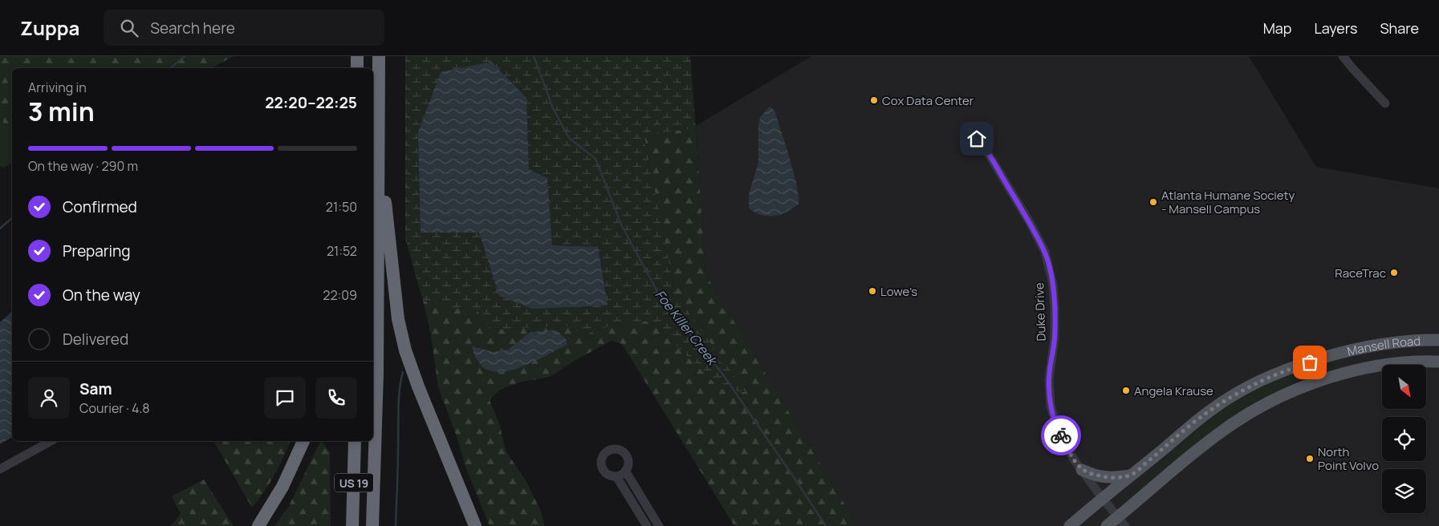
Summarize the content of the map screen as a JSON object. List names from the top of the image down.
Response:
{
  "streets": {
    "highway": ["US 19"],
    "main road": ["Mansell Road"],
    "street": ["Duke Drive"]
  },
  "crossings": [
    ["Duke Drive", "Mansell Road"]
  ],
  "water": ["Foe Killer Creek"],
  "places": [
    "Cox Data Center",
    "Atlanta Humane Society - Mansell Campus",
    "RaceTrac",
    "Lowe's",
    "Angela Krause",
    "North Point Volvo"
  ],
  "north": "bottom right",
  "page": {
    "header": "Zuppa",
    "search": "Search here",
    "nav": ["Map", "Layers", "Share"],
    "heading": ["3 min", "Arriving in", "22:20–22:25"],
    "panel": ["Sam", "Courier · 4.8"],
    "bar": "On the way · 290 m",
    "list": [
      ["Confirmed", "21:50"],
      ["Preparing", "21:52"],
      ["On the way", "22:09"],
      "Delivered"
    ]
  }
}
